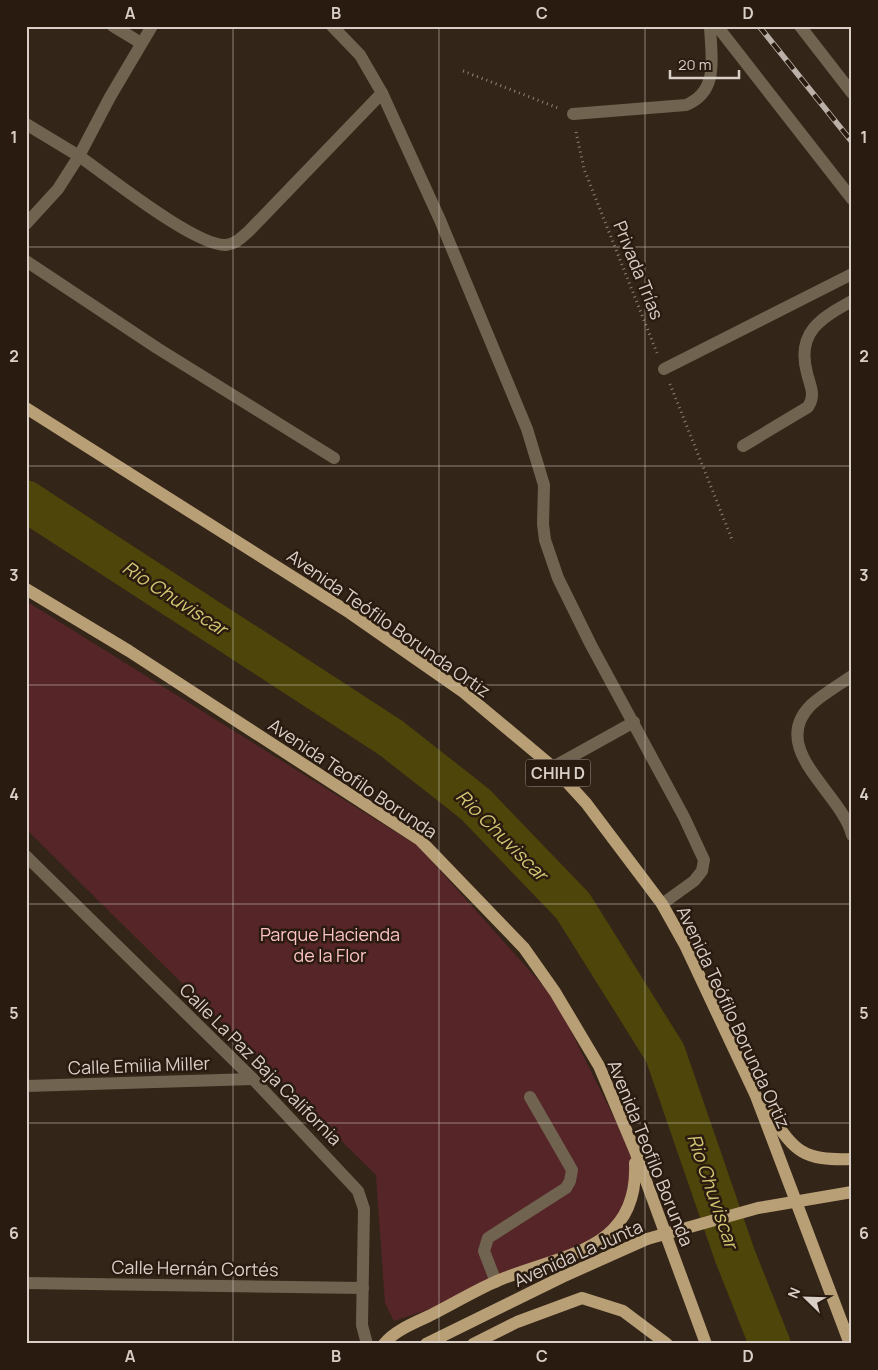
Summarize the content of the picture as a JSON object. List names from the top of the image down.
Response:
{
  "streets": {
    "main road": [
      "Avenida Teófilo Borunda Ortiz",
      "CHIH D",
      "Avenida Teofilo Borunda",
      "Avenida La Junta"
    ],
    "street": ["Calle La Paz Baja California", "Calle Emilia Miller", "Calle Hernán Cortés"],
    "path": ["Privada Trías"]
  },
  "crossings": [
    ["Calle La Paz Baja California", "Calle Emilia Miller"],
    ["Calle La Paz Baja California", "Calle Hernán Cortés"]
  ],
  "water": ["Rio Chuviscar"],
  "parks": ["Parque Hacienda de la Flor"],
  "scale_bar": "20 m",
  "north": "top left",
  "grid": {
    "columns": [
      "A",
      "B",
      "C",
      "D"
    ],
    "rows": [
      "1",
      "2",
      "3",
      "4",
      "5",
      "6"
    ]
  }
}
